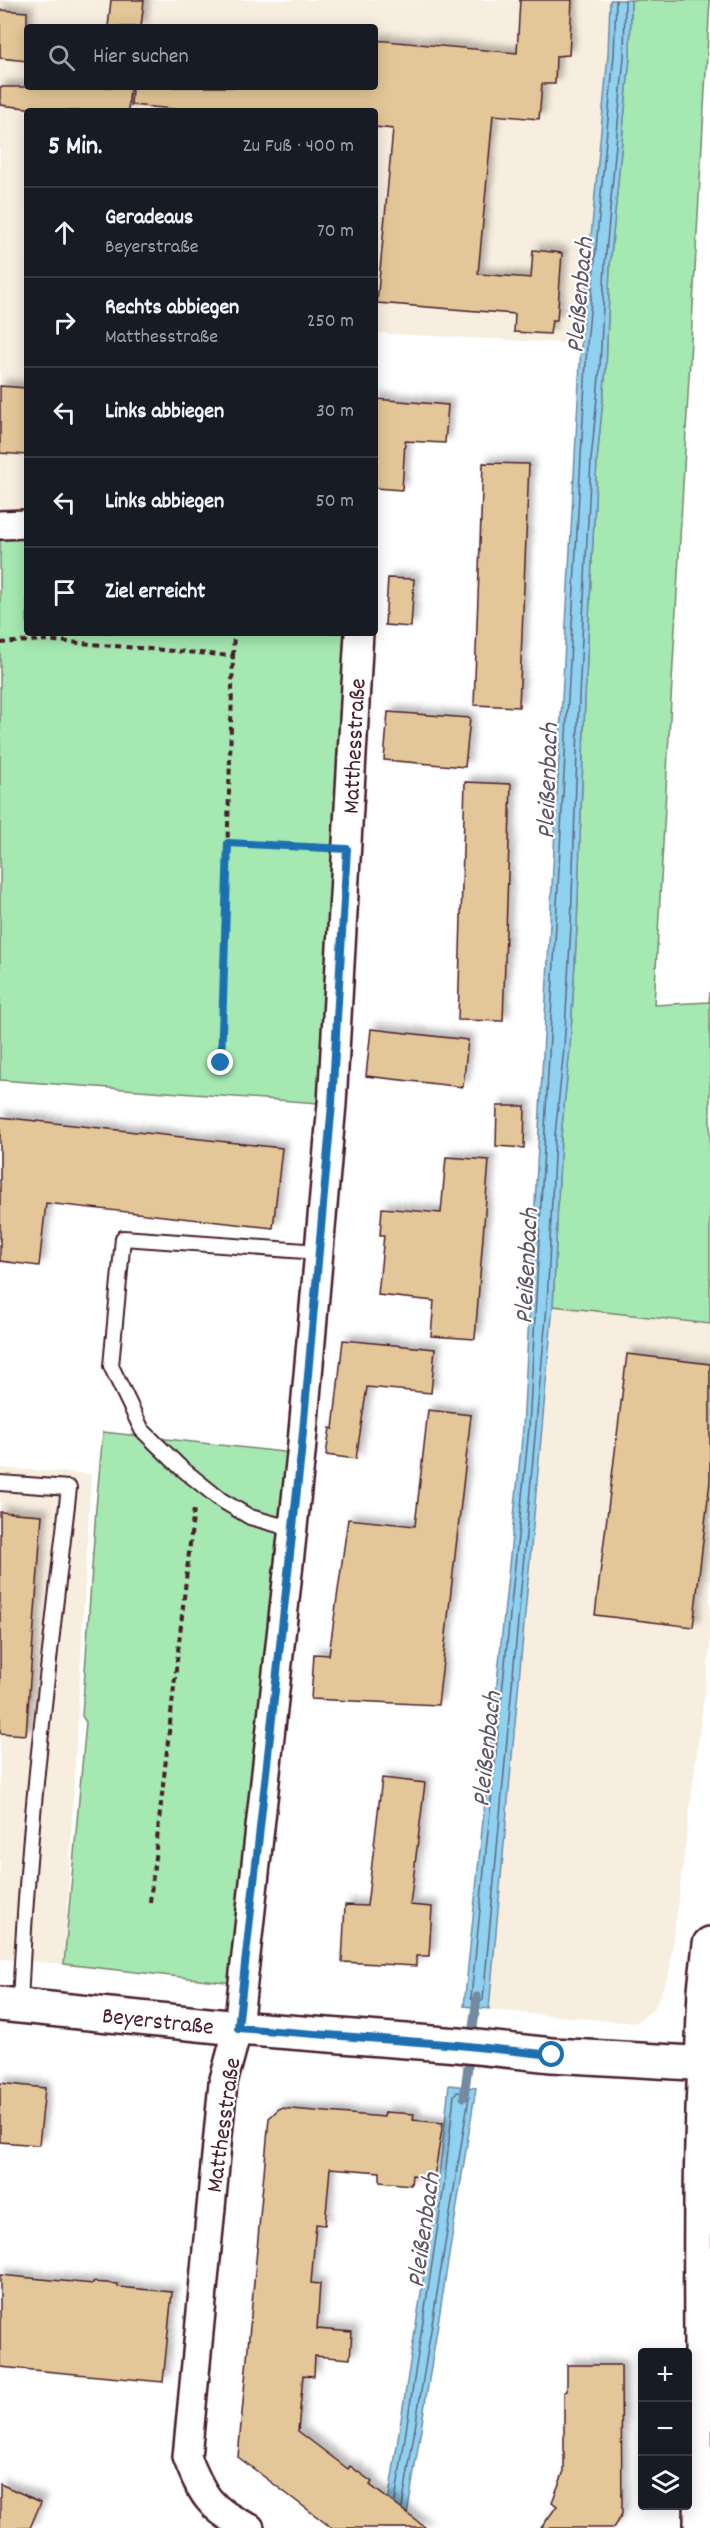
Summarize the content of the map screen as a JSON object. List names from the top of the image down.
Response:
{
  "streets": {
    "street": ["Matthesstraße", "Beyerstraße"]
  },
  "crossings": [
    ["Matthesstraße", "Beyerstraße"]
  ],
  "water": ["Pleißenbach"],
  "page": {
    "search": "Hier suchen",
    "heading": ["5 Min.", "Zu Fuß · 400 m"],
    "list": [
      ["Geradeaus", "Beyerstraße", "70 m"],
      ["Rechts abbiegen", "Matthesstraße", "250 m"],
      ["Links abbiegen", "30 m"],
      ["Links abbiegen", "50 m"],
      "Ziel erreicht"
    ],
    "map_buttons": ["+", "−"]
  }
}
